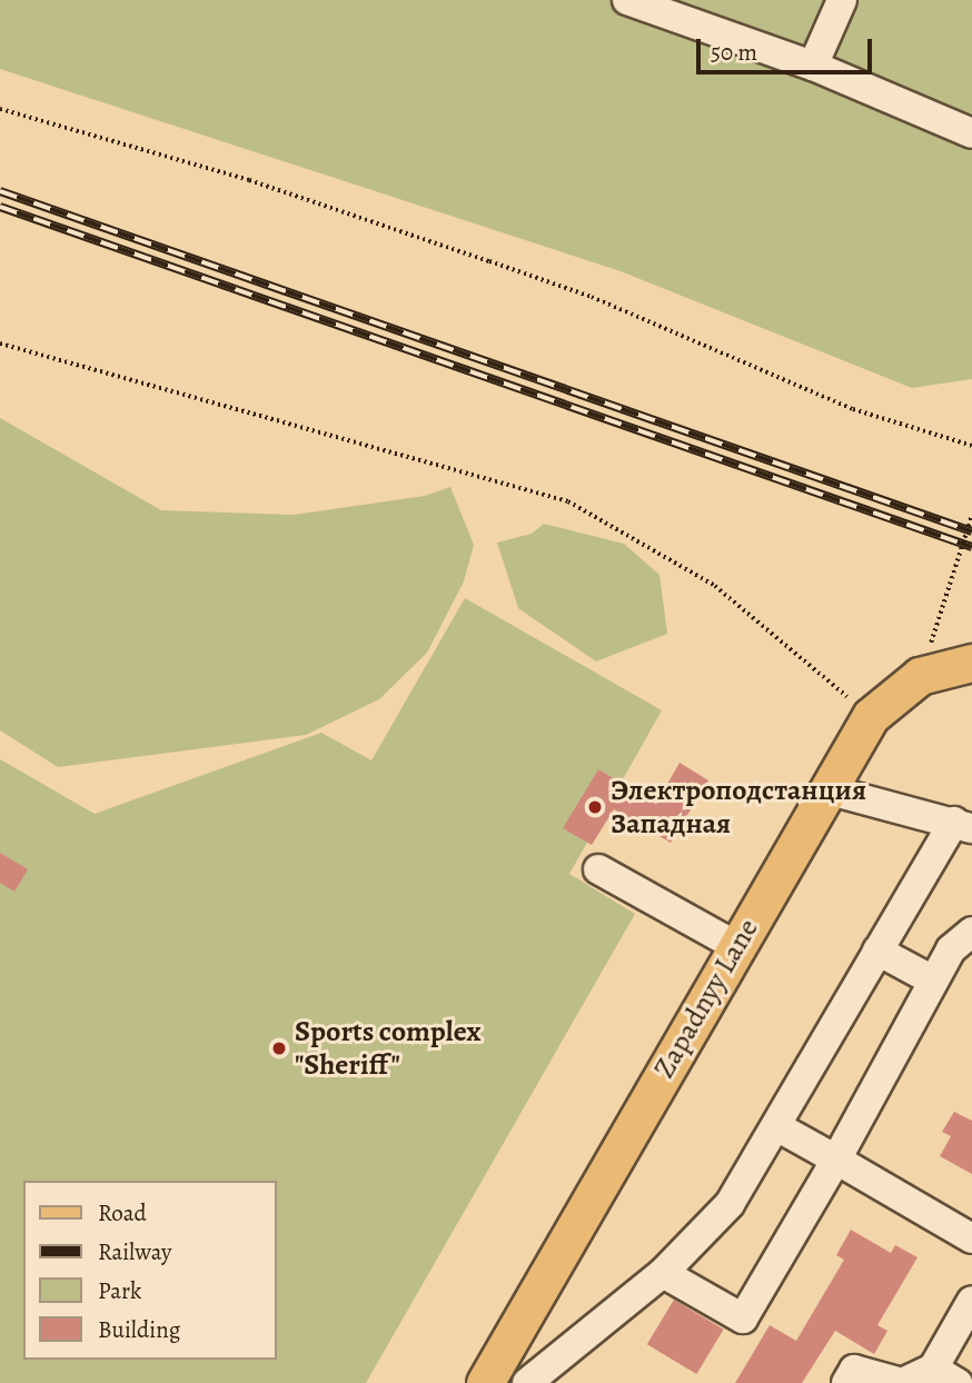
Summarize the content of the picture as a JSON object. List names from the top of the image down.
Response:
{
  "streets": {
    "main road": ["Zapadnyy Lane"]
  },
  "places": ["Электроподстанция Западная", "Sports complex \"Sheriff\""],
  "legend": [
    "Road",
    "Railway",
    "Park",
    "Building"
  ],
  "scale_bar": "50 m"
}
